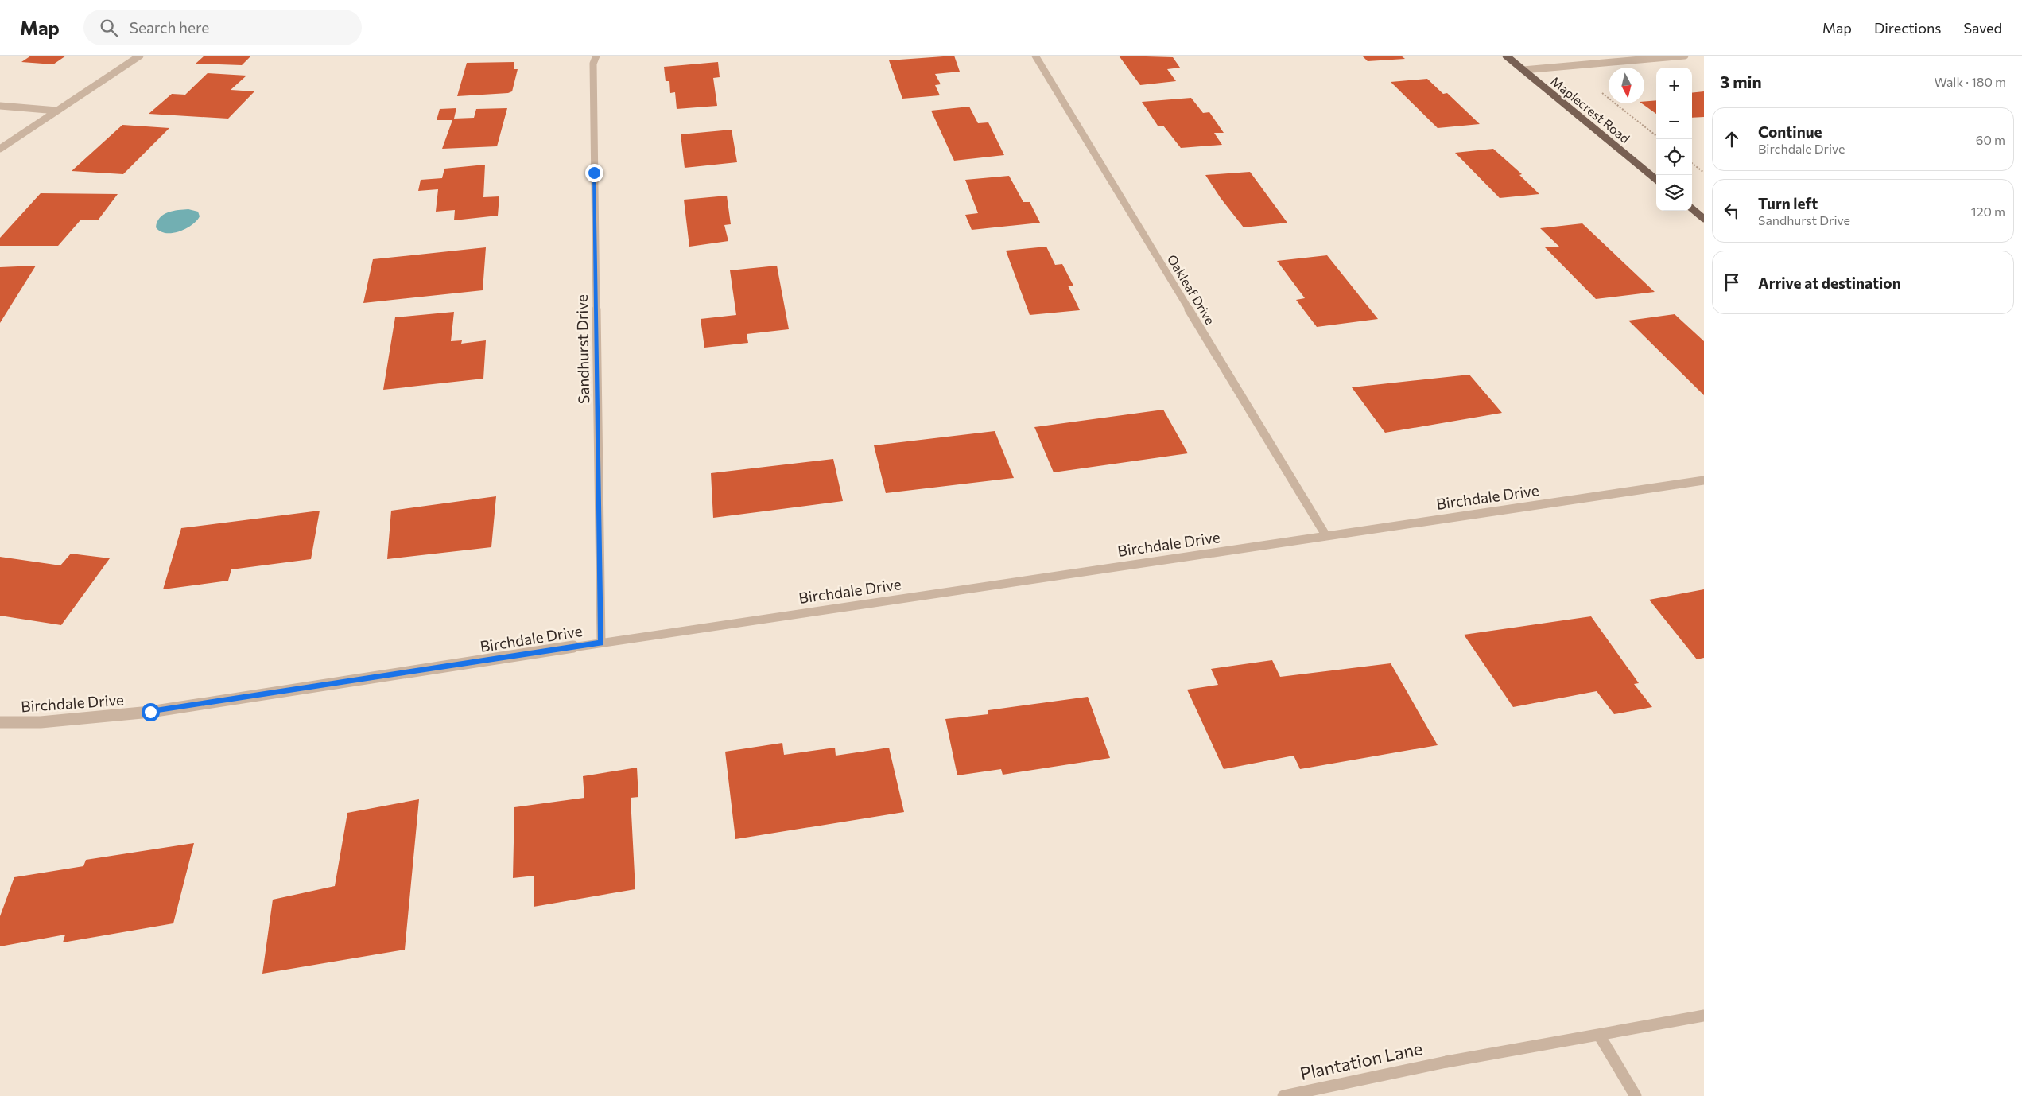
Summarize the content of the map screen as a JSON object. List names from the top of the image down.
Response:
{
  "streets": {
    "main road": ["Maplecrest Road"],
    "street": [
      "Oakleaf Drive",
      "Sandhurst Drive",
      "Birchdale Drive",
      "Plantation Lane"
    ]
  },
  "crossings": [
    ["Oakleaf Drive", "Birchdale Drive"],
    ["Sandhurst Drive", "Birchdale Drive"]
  ],
  "north": "bottom",
  "page": {
    "header": "Map",
    "search": "Search here",
    "nav": ["Map", "Directions", "Saved"],
    "heading": ["3 min", "Walk · 180 m"],
    "map_buttons": ["+", "−"],
    "list": [
      ["Continue", "Birchdale Drive", "60 m"],
      ["Turn left", "Sandhurst Drive", "120 m"],
      "Arrive at destination"
    ]
  }
}
